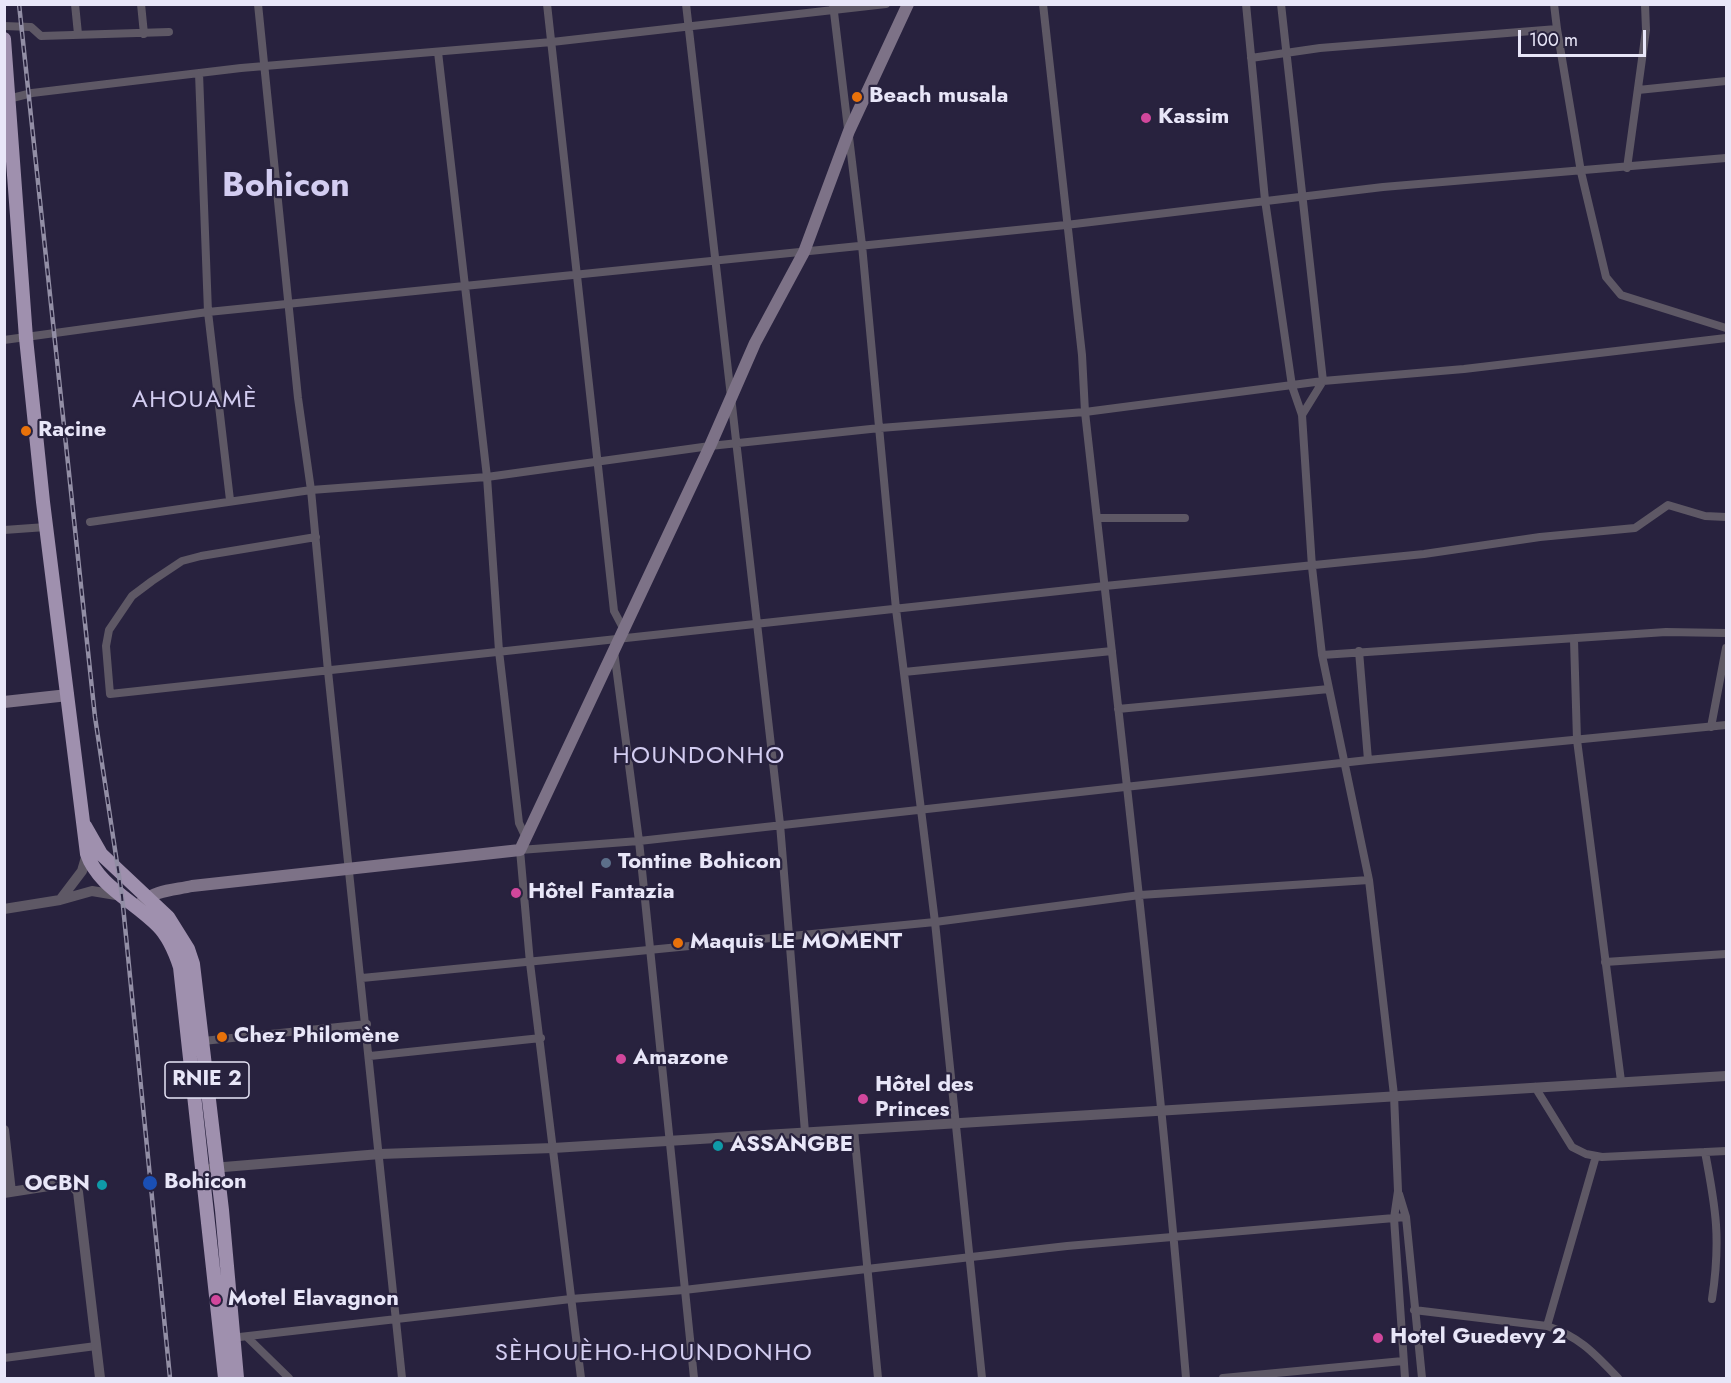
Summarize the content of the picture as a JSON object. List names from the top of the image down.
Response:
{
  "streets": {
    "highway": ["RNIE 2"]
  },
  "districts": [
    "Bohicon",
    "AHOUAMÈ",
    "HOUNDONHO",
    "SÈHOUÈHO-HOUNDONHO"
  ],
  "places": [
    "Beach musala",
    "Kassim",
    "Racine",
    "Tontine Bohicon",
    "Hôtel Fantazia",
    "Maquis LE MOMENT",
    "Chez Philomène",
    "Amazone",
    "Hôtel des Princes",
    "ASSANGBE",
    "Bohicon",
    "OCBN",
    "Motel Elavagnon",
    "Hotel Guedevy 2"
  ],
  "scale_bar": "100 m"
}
